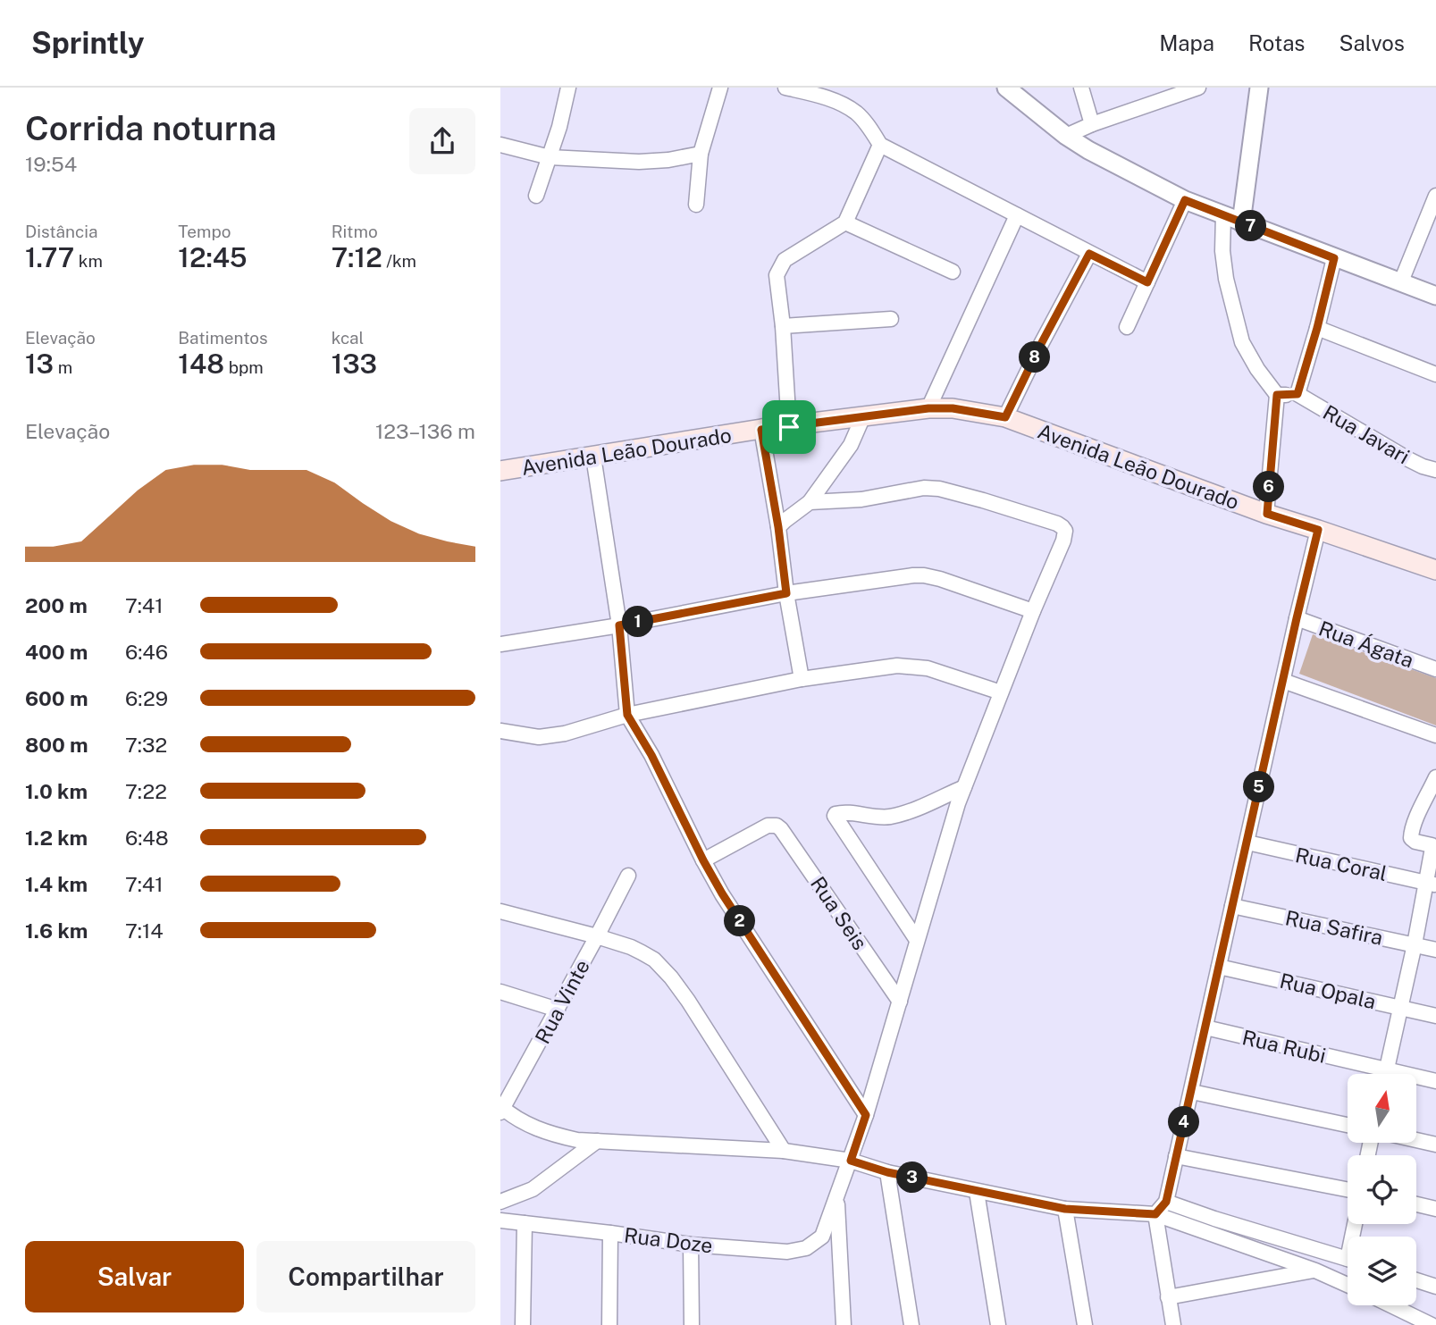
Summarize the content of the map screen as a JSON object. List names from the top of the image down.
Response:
{
  "streets": {
    "main road": ["Avenida Leão Dourado"],
    "street": [
      "Rua Javari",
      "Rua Ágata",
      "Rua Coral",
      "Rua Seis",
      "Rua Safira",
      "Rua Opala",
      "Rua Vinte",
      "Rua Rubi",
      "Rua Doze"
    ]
  },
  "north": "top",
  "page": {
    "header": "Sprintly",
    "nav": ["Mapa", "Rotas", "Salvos"],
    "heading": ["Corrida noturna", "19:54"],
    "stats": [
      ["Distância", "1.77 km"],
      ["Tempo", "12:45"],
      ["Ritmo", "7:12 /km"],
      ["Elevação", "13 m"],
      ["Batimentos", "148 bpm"],
      ["kcal", "133"]
    ],
    "pins": [
      "7",
      "8",
      "6",
      "1",
      "5",
      "2",
      "4",
      "3"
    ],
    "chart": ["Elevação", "123–136 m"],
    "list": [
      {
        "name": "200 m",
        "note": "7:41"
      },
      {
        "name": "400 m",
        "note": "6:46"
      },
      {
        "name": "600 m",
        "note": "6:29"
      },
      {
        "name": "800 m",
        "note": "7:32"
      },
      {
        "name": "1.0 km",
        "note": "7:22"
      },
      {
        "name": "1.2 km",
        "note": "6:48"
      },
      {
        "name": "1.4 km",
        "note": "7:41"
      },
      {
        "name": "1.6 km",
        "note": "7:14"
      }
    ],
    "buttons": ["Salvar", "Compartilhar"]
  }
}
